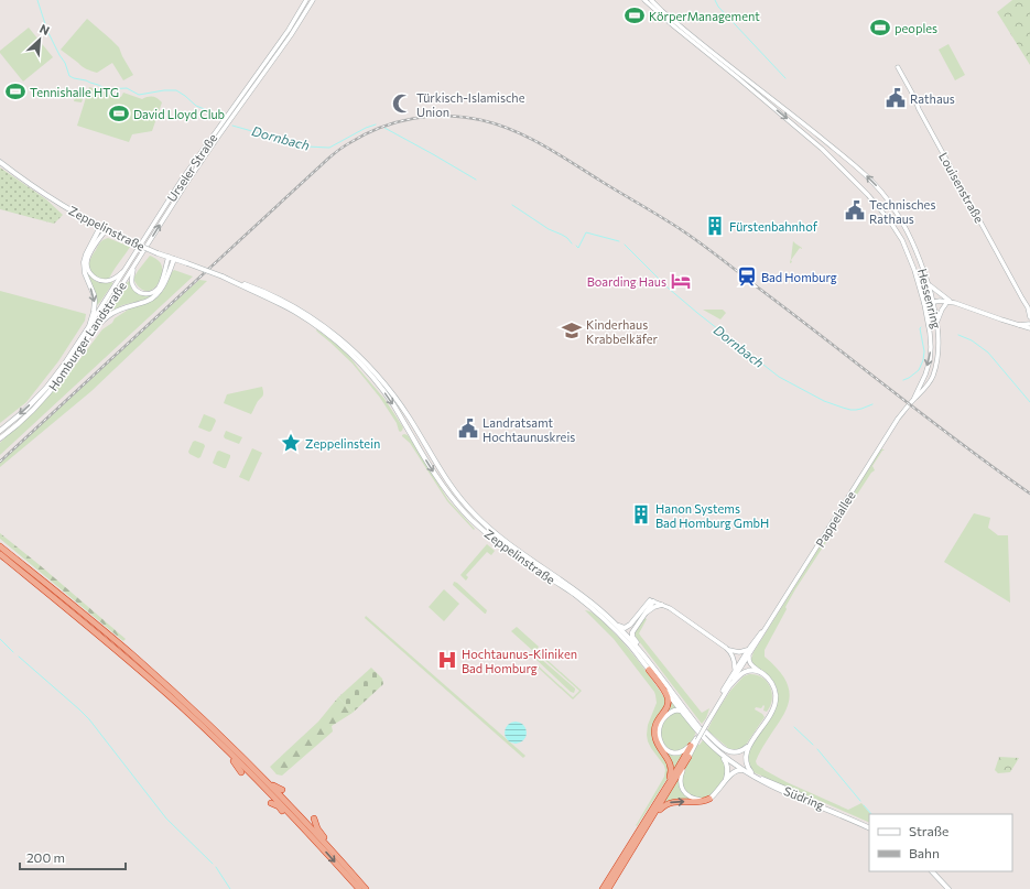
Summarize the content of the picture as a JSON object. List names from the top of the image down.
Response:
{
  "streets": {
    "main road": ["Zeppelinstraße", "Homburger Landstraße", "Südring"],
    "street": [
      "Urseler Straße",
      "Louisenstraße",
      "Hessenring",
      "Pappelallee"
    ]
  },
  "crossings": [
    ["Urseler Straße", "Homburger Landstraße"],
    ["Zeppelinstraße", "Südring"],
    ["Hessenring", "Pappelallee"]
  ],
  "water": ["Dornbach"],
  "places": {
    "sports": [
      "KörperManagement",
      "peoples",
      "Tennishalle HTG",
      "David Lloyd Club"
    ],
    "public building": ["Rathaus", "Technisches Rathaus", "Landratsamt Hochtaunuskreis"],
    "mosque": ["Türkisch-Islamische Union"],
    "building": ["Fürstenbahnhof", "Hanon Systems Bad Homburg GmbH"],
    "station": ["Bad Homburg"],
    "hotel": ["Boarding Haus"],
    "school or university": ["Kinderhaus Krabbelkäfer"],
    "place": ["Zeppelinstein"],
    "hospital": ["Hochtaunus-Kliniken Bad Homburg"]
  },
  "legend": ["Straße", "Bahn"],
  "scale_bar": "200 m",
  "north": "top right"
}
